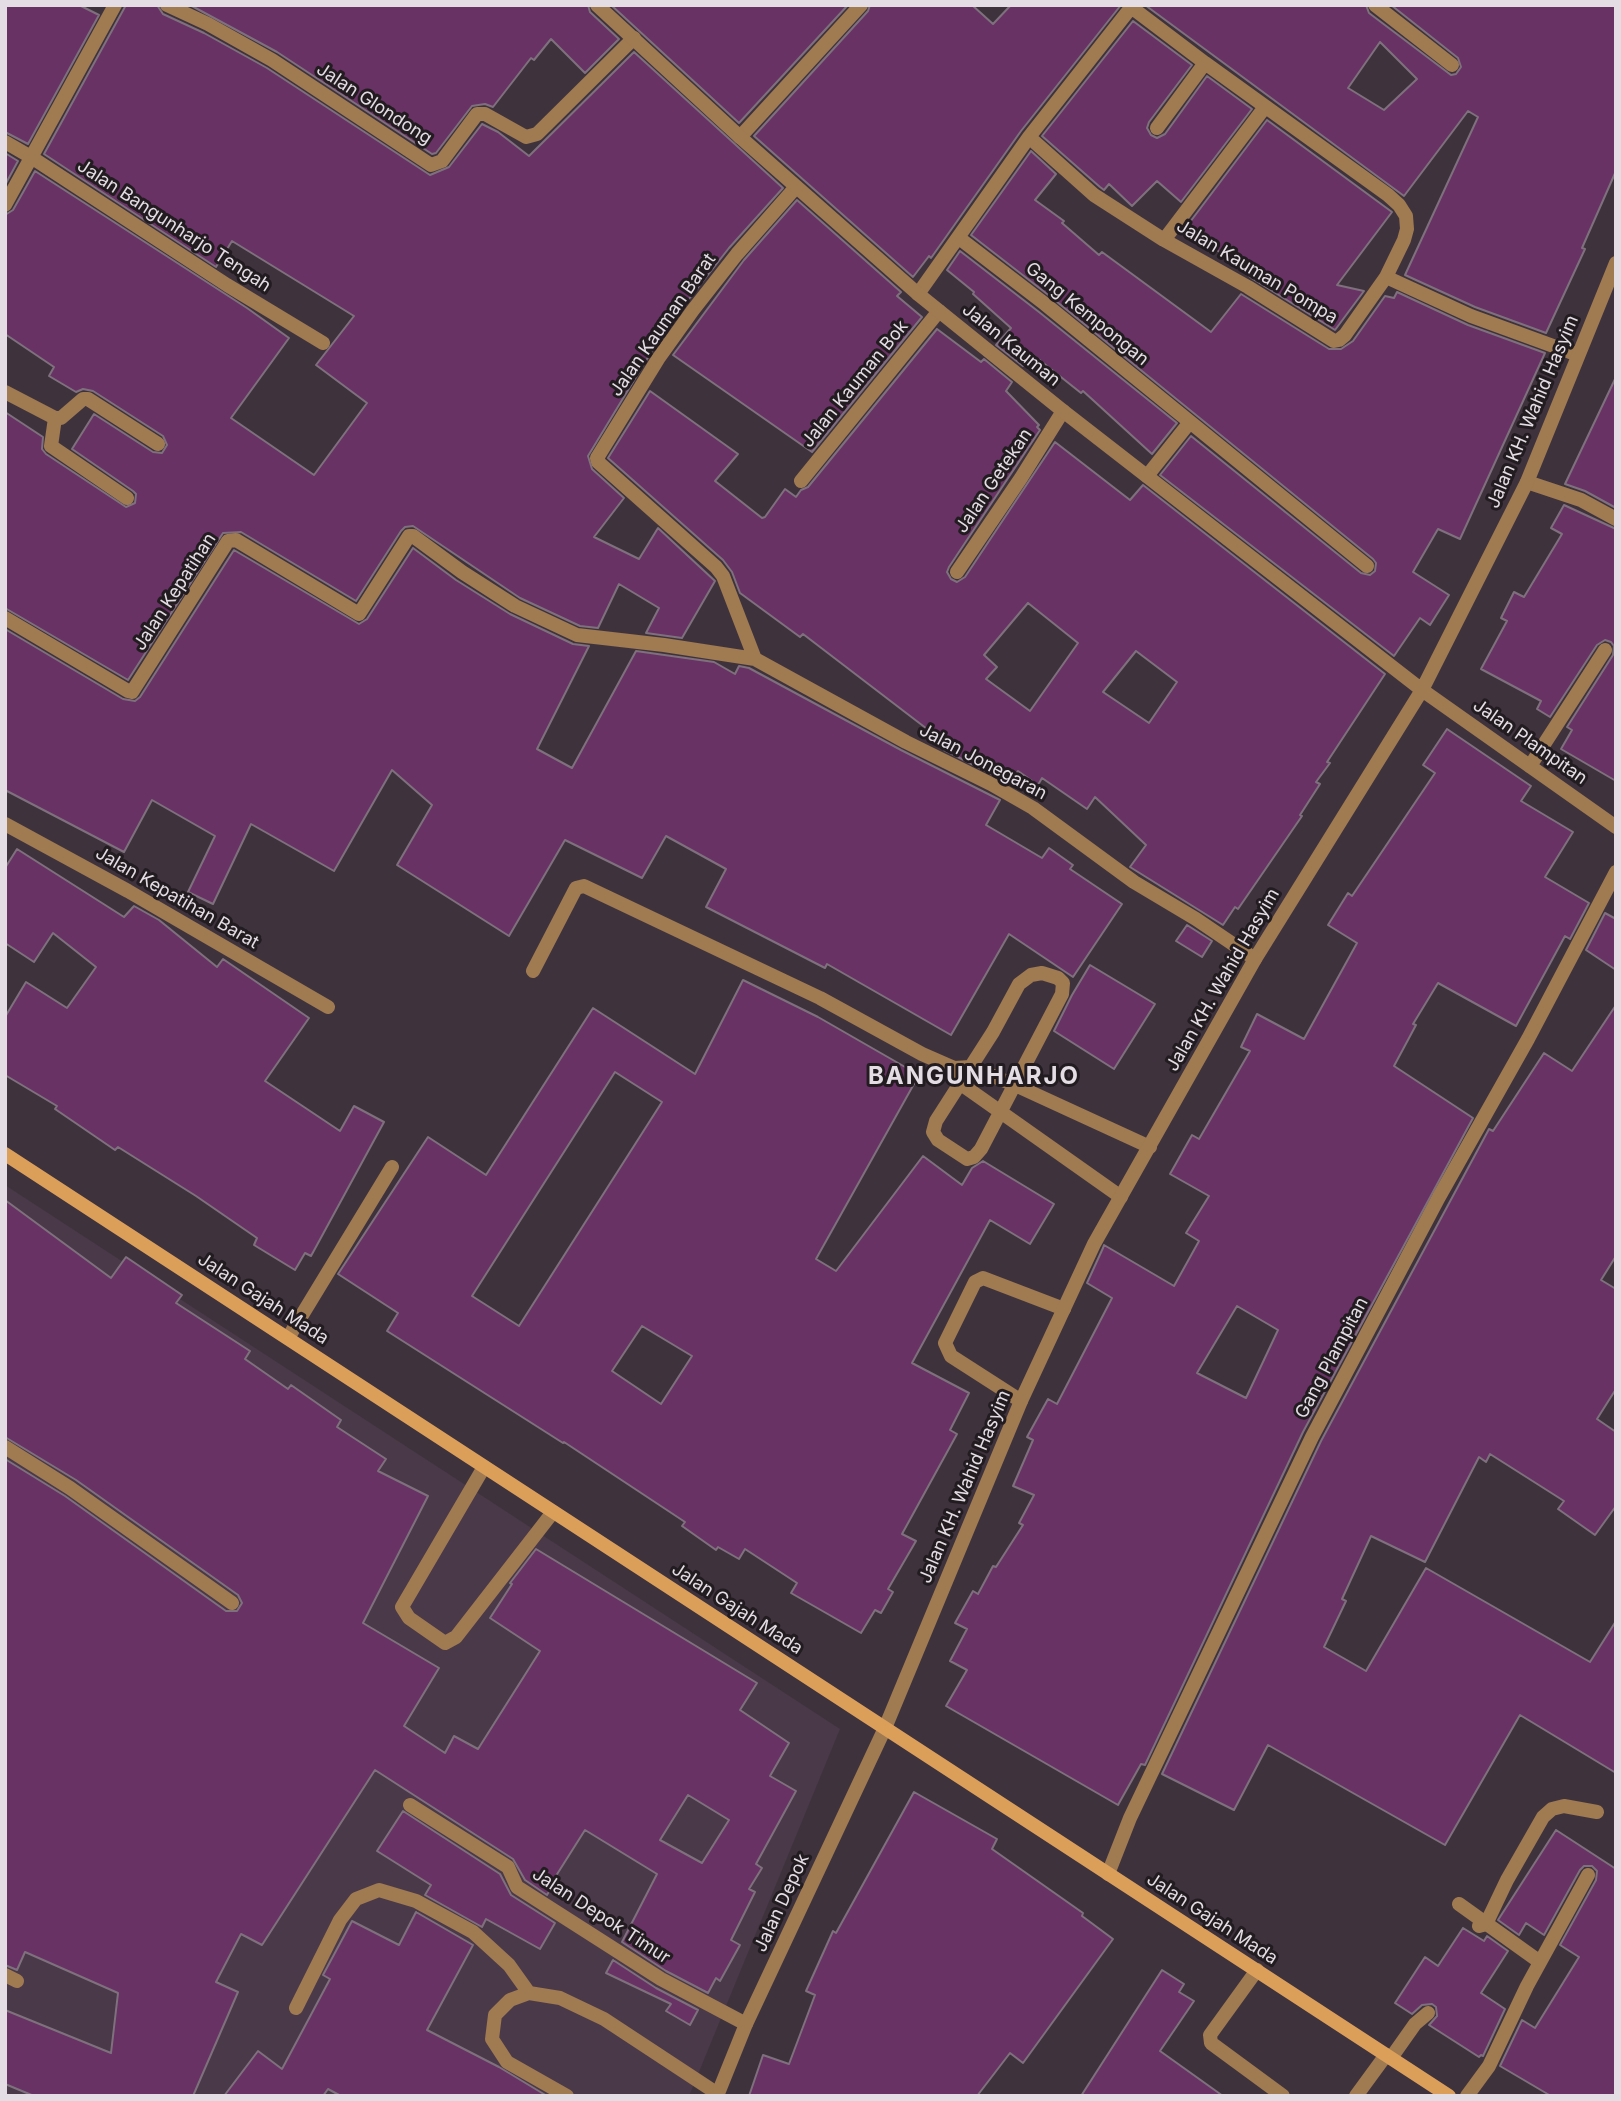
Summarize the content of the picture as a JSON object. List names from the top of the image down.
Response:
{
  "streets": {
    "main road": ["Jalan Gajah Mada"],
    "street": [
      "Jalan Glondong",
      "Jalan Bangunharjo Tengah",
      "Jalan Kauman Pompa",
      "Gang Kempongan",
      "Jalan Kauman Barat",
      "Jalan Kauman",
      "Jalan Kauman Bok",
      "Jalan KH. Wahid Hasyim",
      "Jalan Getekan",
      "Jalan Kepatihan",
      "Jalan Plampitan",
      "Jalan Jonegaran",
      "Jalan Kepatihan Barat",
      "Gang Plampitan",
      "Jalan Depok",
      "Jalan Depok Timur"
    ]
  },
  "crossings": [
    ["Jalan Glondong", "Jalan Kauman"],
    ["Jalan Kauman Barat", "Jalan Kauman"],
    ["Jalan Kauman Barat", "Jalan Jonegaran"],
    ["Jalan Kauman", "Jalan Kauman Bok"],
    ["Jalan Kauman", "Jalan KH. Wahid Hasyim"],
    ["Jalan Kauman", "Jalan Getekan"],
    ["Jalan Kauman", "Jalan Plampitan"],
    ["Jalan KH. Wahid Hasyim", "Jalan Plampitan"],
    ["Jalan KH. Wahid Hasyim", "Jalan Jonegaran"],
    ["Jalan KH. Wahid Hasyim", "Jalan Gajah Mada"],
    ["Jalan KH. Wahid Hasyim", "Jalan Depok"],
    ["Jalan Kepatihan", "Jalan Jonegaran"],
    ["Jalan Gajah Mada", "Gang Plampitan"],
    ["Jalan Gajah Mada", "Jalan Depok"],
    ["Jalan Depok", "Jalan Depok Timur"]
  ],
  "districts": ["BANGUNHARJO"]
}
